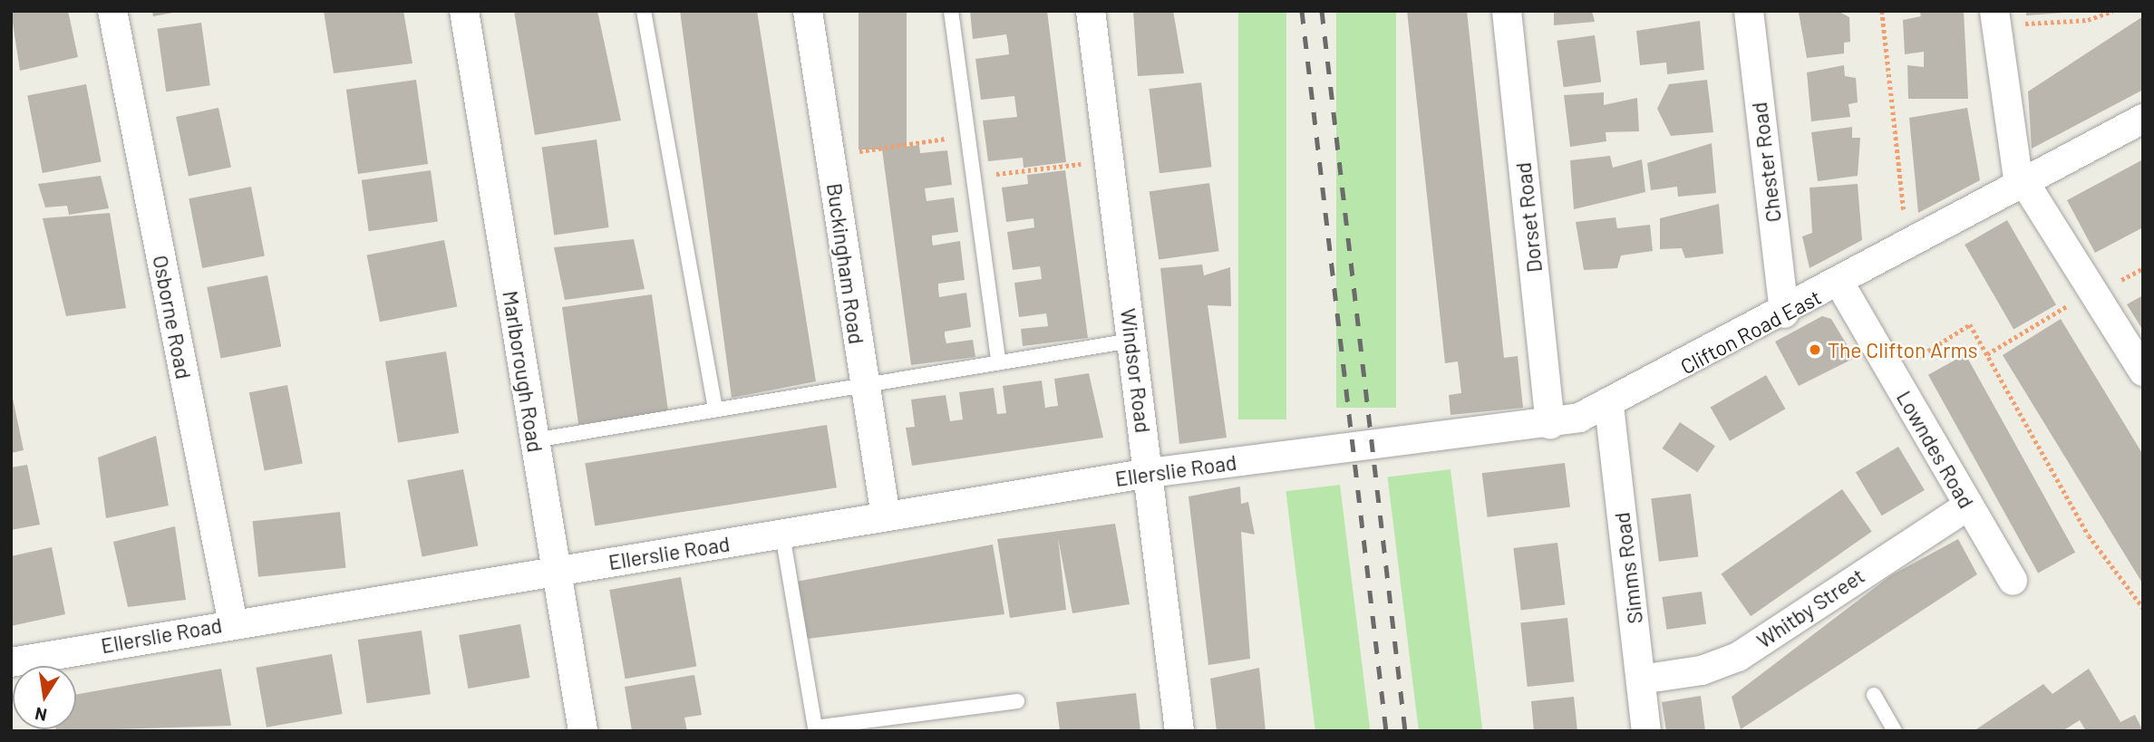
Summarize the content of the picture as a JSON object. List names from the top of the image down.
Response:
{
  "streets": {
    "street": [
      "Chester Road",
      "Dorset Road",
      "Buckingham Road",
      "Osborne Road",
      "Clifton Road East",
      "Windsor Road",
      "Marlborough Road",
      "Lowndes Road",
      "Ellerslie Road",
      "Simms Road",
      "Whitby Street"
    ]
  },
  "crossings": [
    ["Chester Road", "Clifton Road East"],
    ["Dorset Road", "Clifton Road East"],
    ["Buckingham Road", "Ellerslie Road"],
    ["Osborne Road", "Ellerslie Road"],
    ["Clifton Road East", "Lowndes Road"],
    ["Clifton Road East", "Ellerslie Road"],
    ["Clifton Road East", "Simms Road"],
    ["Windsor Road", "Ellerslie Road"],
    ["Marlborough Road", "Ellerslie Road"],
    ["Lowndes Road", "Whitby Street"],
    ["Simms Road", "Whitby Street"]
  ],
  "places": ["The Clifton Arms"],
  "north": "bottom"
}
